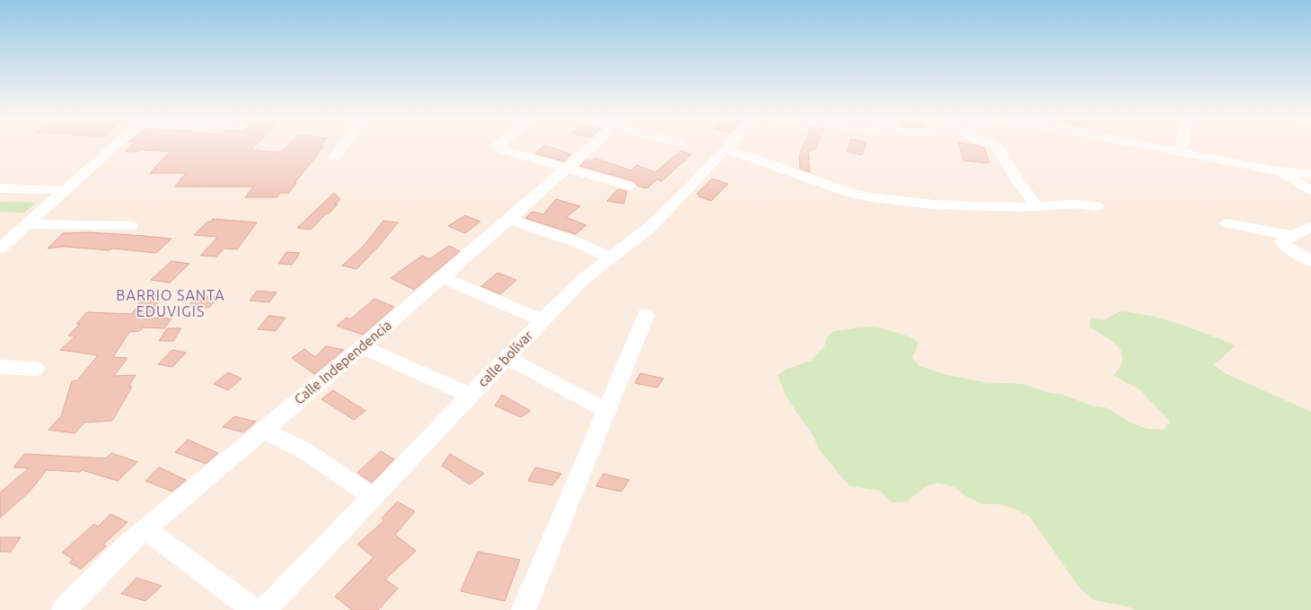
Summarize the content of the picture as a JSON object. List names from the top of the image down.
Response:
{
  "streets": {
    "street": ["calle bolívar", "Calle Independencia"]
  },
  "districts": ["BARRIO SANTA EDUVIGIS"]
}
